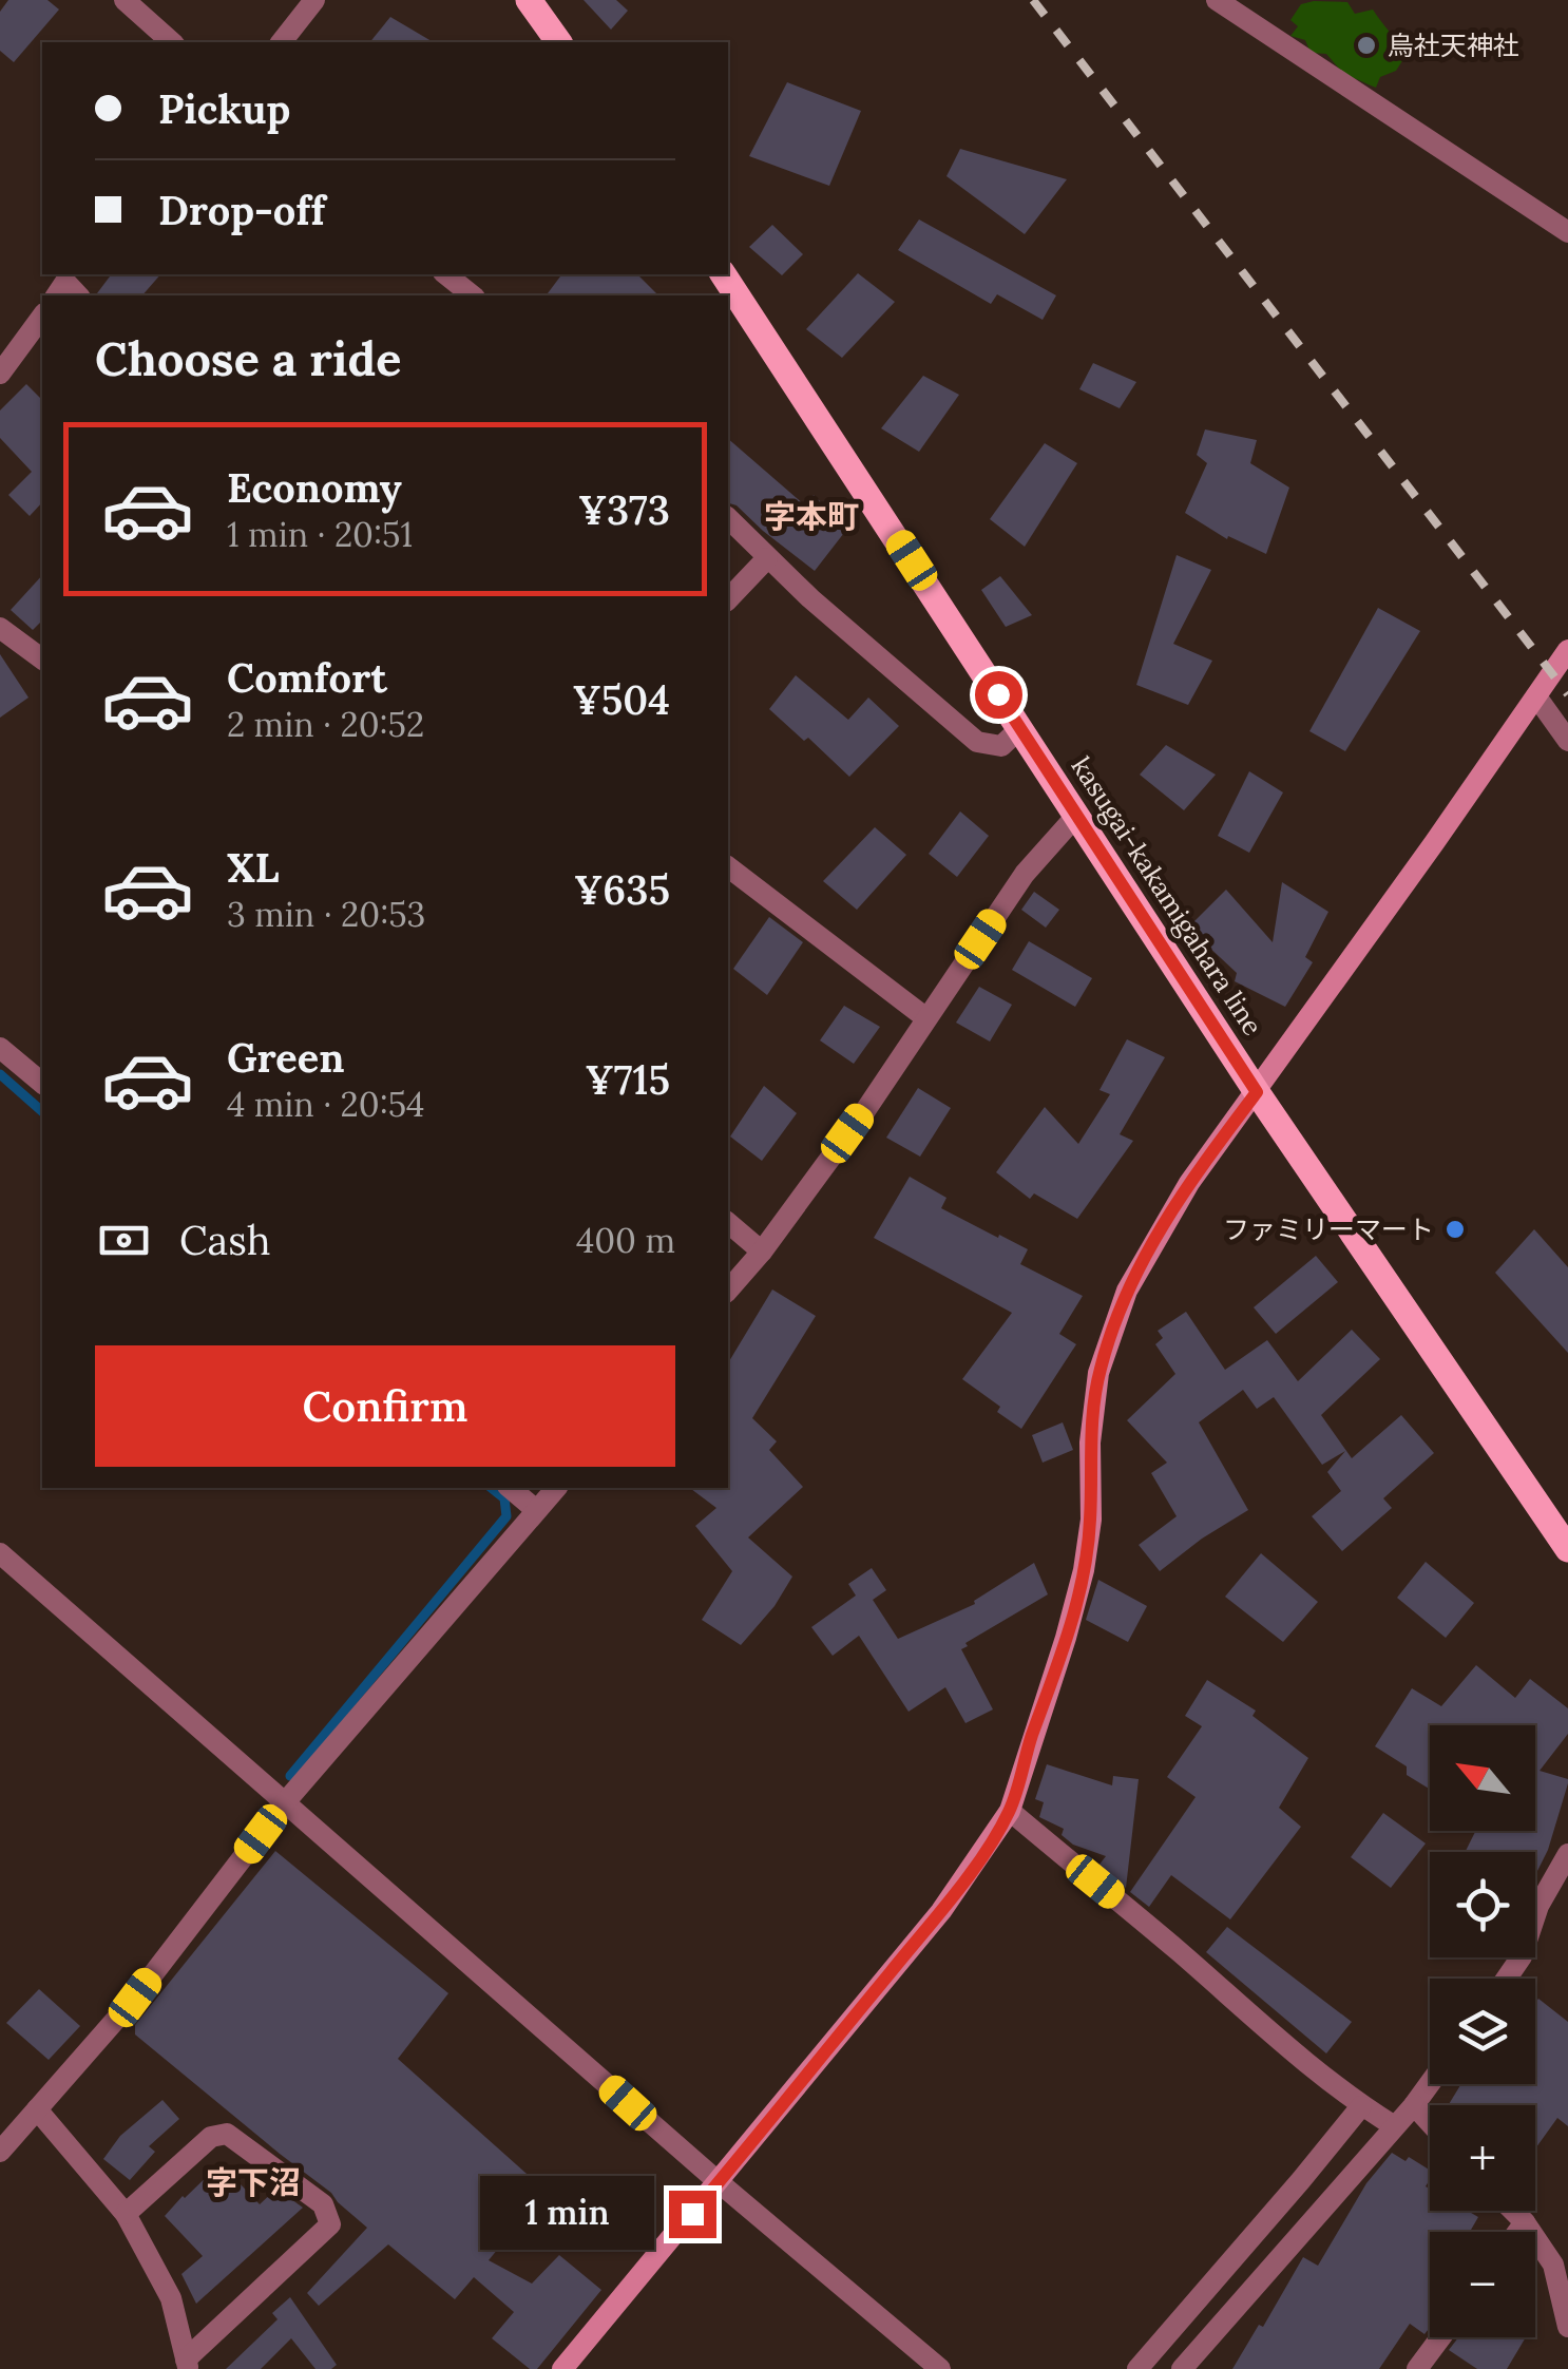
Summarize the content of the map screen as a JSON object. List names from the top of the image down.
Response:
{
  "streets": {
    "main road": ["kasugai-kakamigahara line"]
  },
  "districts": ["字本町", "字下沼"],
  "places": ["烏社天神社", "ファミリーマート"],
  "north": "top left",
  "page": {
    "banner": ["Pickup", "Drop-off"],
    "heading": "Choose a ride",
    "list": [
      {
        "name": "Economy",
        "note": "1 min · 20:51",
        "value": "¥373"
      },
      {
        "name": "Comfort",
        "note": "2 min · 20:52",
        "value": "¥504"
      },
      {
        "name": "XL",
        "note": "3 min · 20:53",
        "value": "¥635"
      },
      {
        "name": "Green",
        "note": "4 min · 20:54",
        "value": "¥715"
      }
    ],
    "pay": ["Cash", "400 m"],
    "buttons": "Confirm",
    "map_buttons": ["+", "−"],
    "bubble": "1 min"
  }
}
